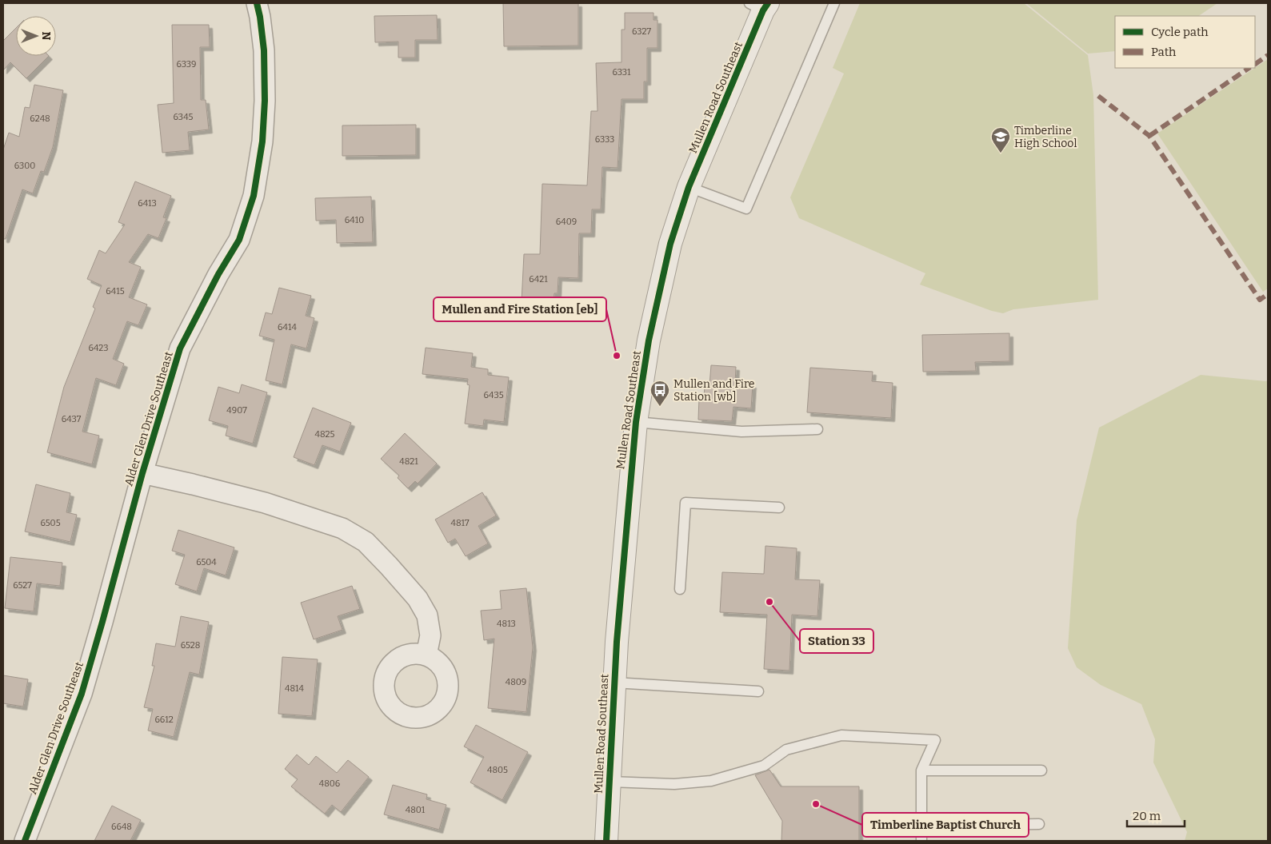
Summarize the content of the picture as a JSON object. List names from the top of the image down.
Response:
{
  "streets": {
    "street": ["Mullen Road Southeast", "Alder Glen Drive Southeast"]
  },
  "places": {
    "school or university": ["Timberline High School"],
    "other": ["Mullen and Fire Station [eb]", "Station 33", "Timberline Baptist Church"],
    "bus stop": ["Mullen and Fire Station [wb]"]
  },
  "house_numbers": [
    "6327",
    "6339",
    "6331",
    "6345",
    "6248",
    "6333",
    "6300",
    "6413",
    "6410",
    "6409",
    "6421",
    "6415",
    "6414",
    "6423",
    "6435",
    "4907",
    "6437",
    "4825",
    "4821",
    "6505",
    "4817",
    "6504",
    "6527",
    "4813",
    "6528",
    "4809",
    "4814",
    "6612",
    "4805",
    "4806",
    "4801",
    "6648"
  ],
  "legend": ["Cycle path", "Path"],
  "scale_bar": "20 m",
  "north": "right"
}
